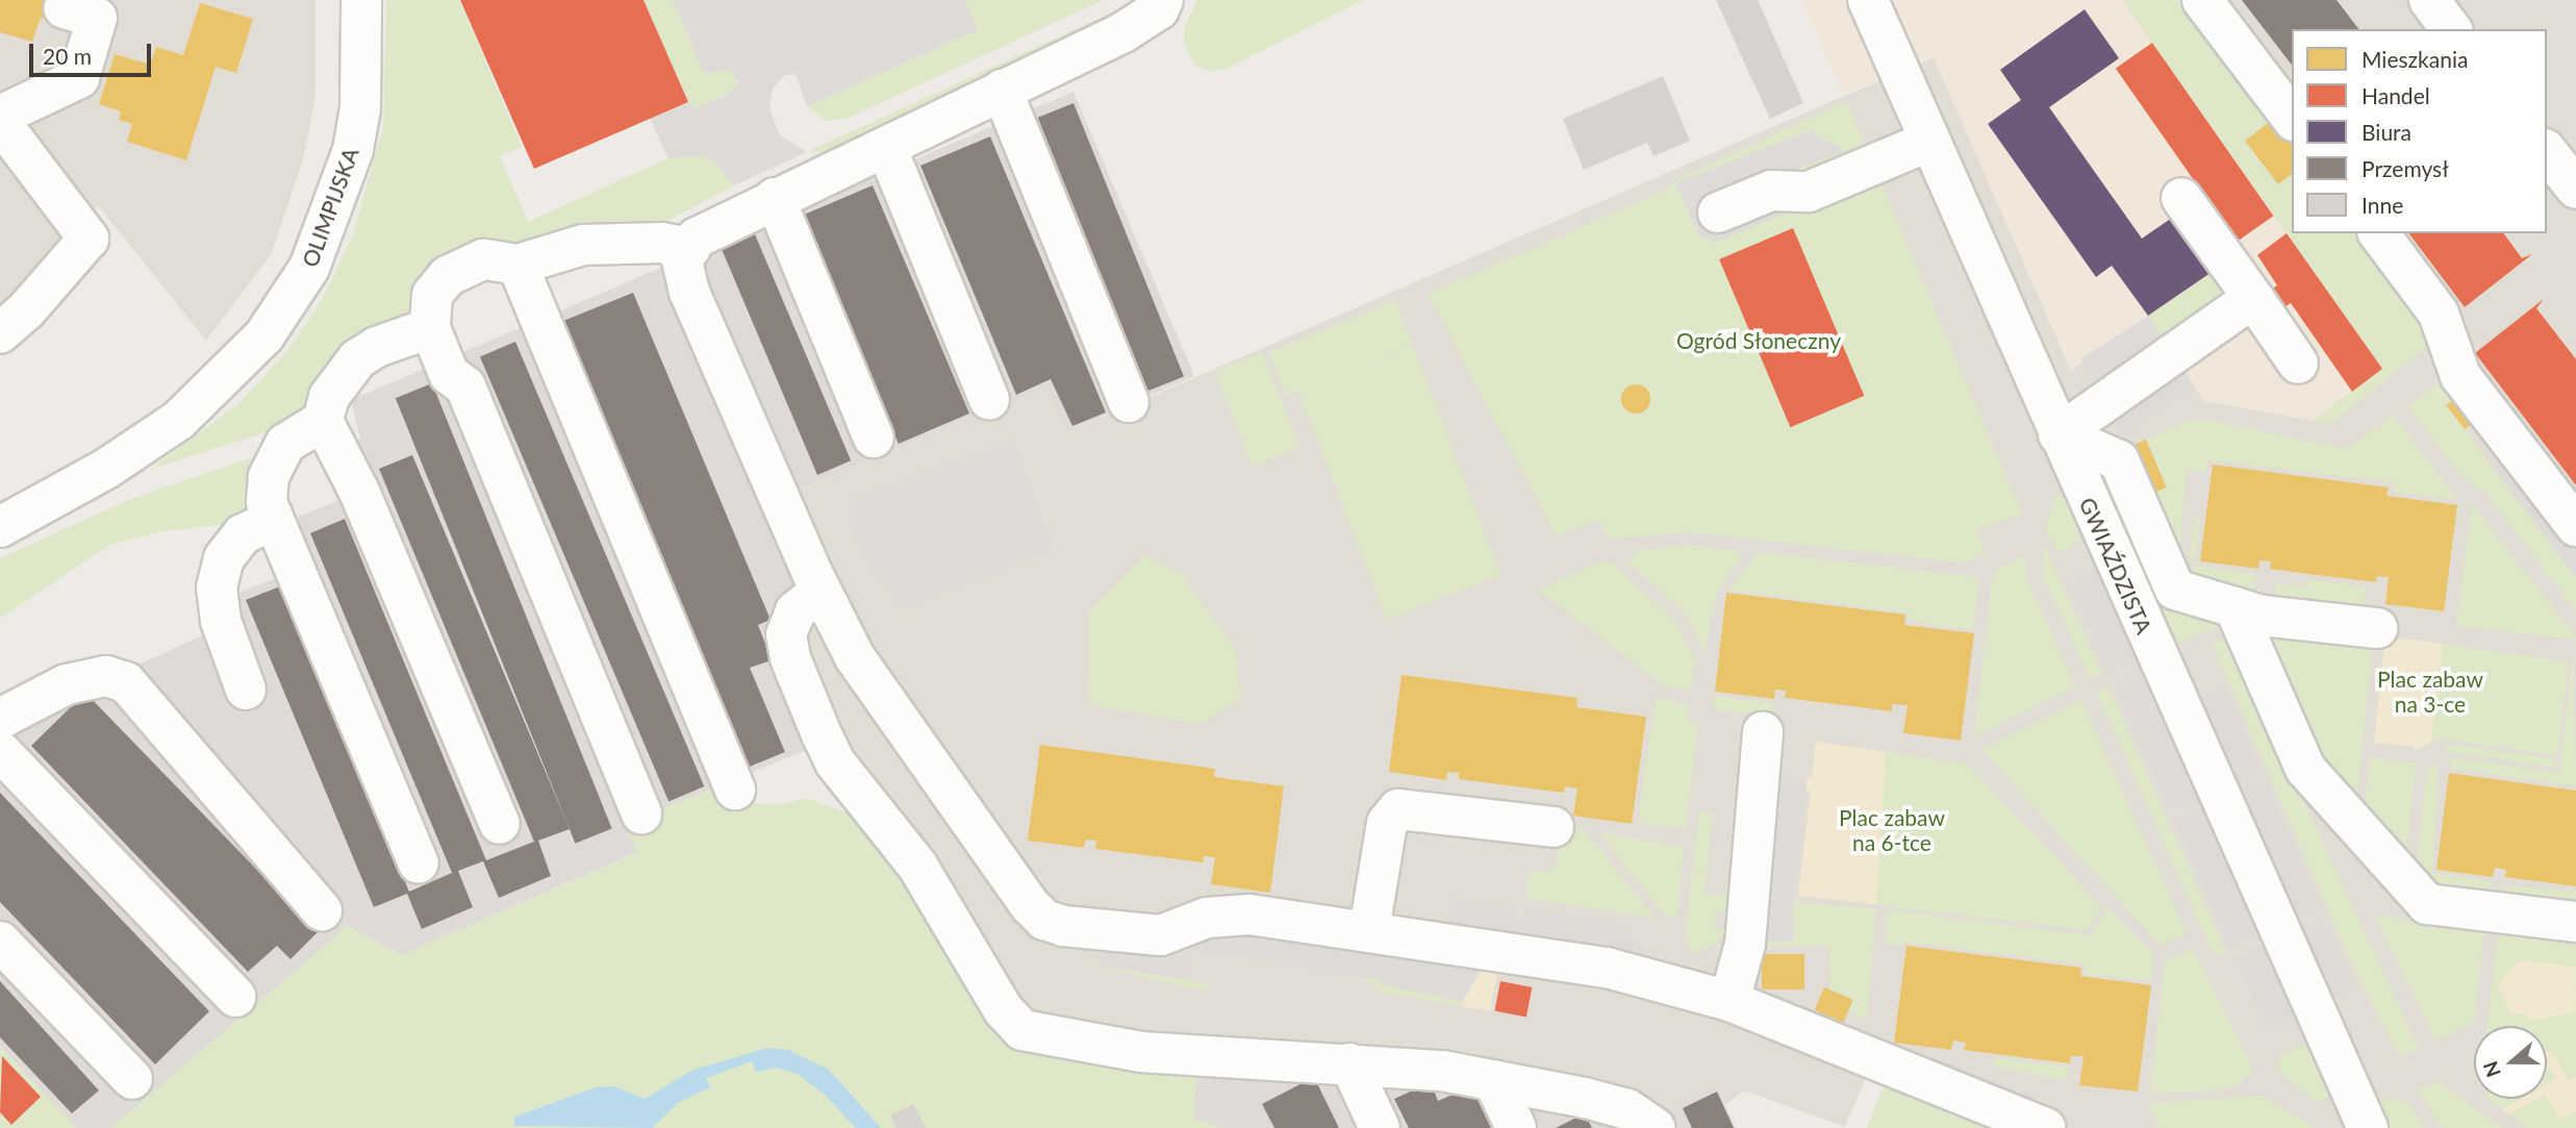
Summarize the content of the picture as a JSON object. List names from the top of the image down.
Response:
{
  "streets": {
    "street": ["OLIMPIJSKA", "GWIAŹDZISTA"]
  },
  "parks": ["Ogród Słoneczny", "Plac zabaw na 3-ce", "Plac zabaw na 6-tce"],
  "legend": [
    "Mieszkania",
    "Handel",
    "Biura",
    "Przemysł",
    "Inne"
  ],
  "scale_bar": "20 m",
  "north": "left"
}
